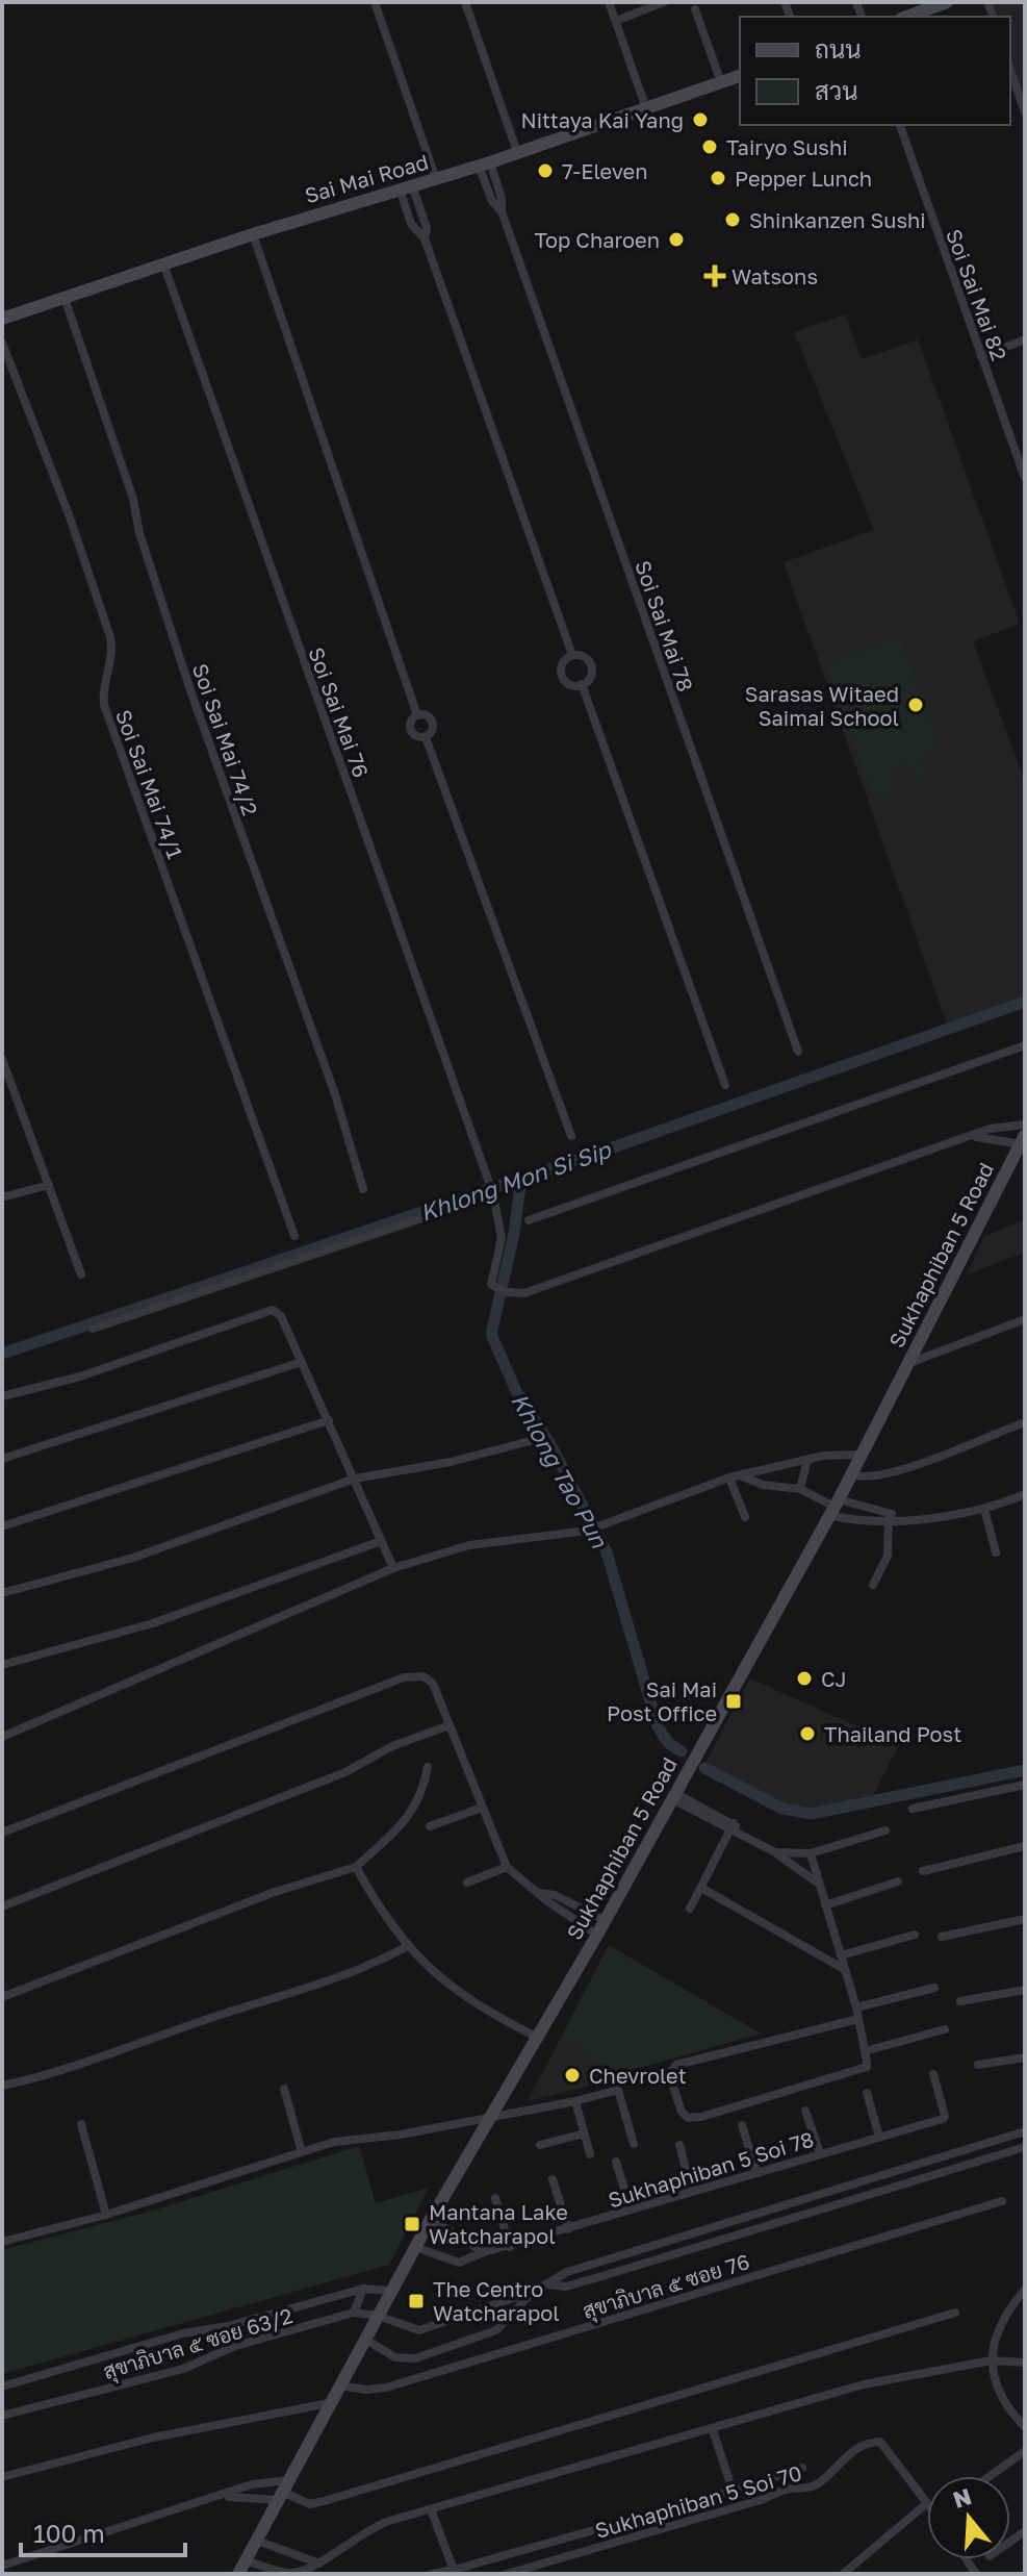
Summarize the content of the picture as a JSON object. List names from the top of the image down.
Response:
{
  "streets": {
    "main road": ["Sai Mai Road", "Sukhaphiban 5 Road"],
    "street": [
      "Soi Sai Mai 82",
      "Soi Sai Mai 78",
      "Soi Sai Mai 76",
      "Soi Sai Mai 74/2",
      "Soi Sai Mai 74/1",
      "Sukhaphiban 5 Soi 78",
      "สุขาภิบาล ๕ ซอย 76",
      "สุขาภิบาล ๕ ซอย 63/2",
      "Sukhaphiban 5 Soi 70"
    ]
  },
  "crossings": [
    ["Sai Mai Road", "Soi Sai Mai 78"],
    ["Sai Mai Road", "Soi Sai Mai 76"],
    ["Sai Mai Road", "Soi Sai Mai 74/2"],
    ["Sukhaphiban 5 Road", "Sukhaphiban 5 Soi 78"],
    ["Sukhaphiban 5 Road", "สุขาภิบาล ๕ ซอย 76"]
  ],
  "water": ["Khlong Mon Si Sip", "Khlong Tao Pun"],
  "places": {
    "other": [
      "Nittaya Kai Yang",
      "Tairyo Sushi",
      "7-Eleven",
      "Pepper Lunch",
      "Shinkanzen Sushi",
      "Top Charoen",
      "Sarasas Witaed Saimai School",
      "CJ",
      "Thailand Post",
      "Chevrolet"
    ],
    "health": ["Watsons"],
    "transit": ["Sai Mai Post Office", "Mantana Lake Watcharapol", "The Centro Watcharapol"]
  },
  "legend": ["ถนน", "สวน"],
  "scale_bar": "100 m",
  "north": "top"
}
